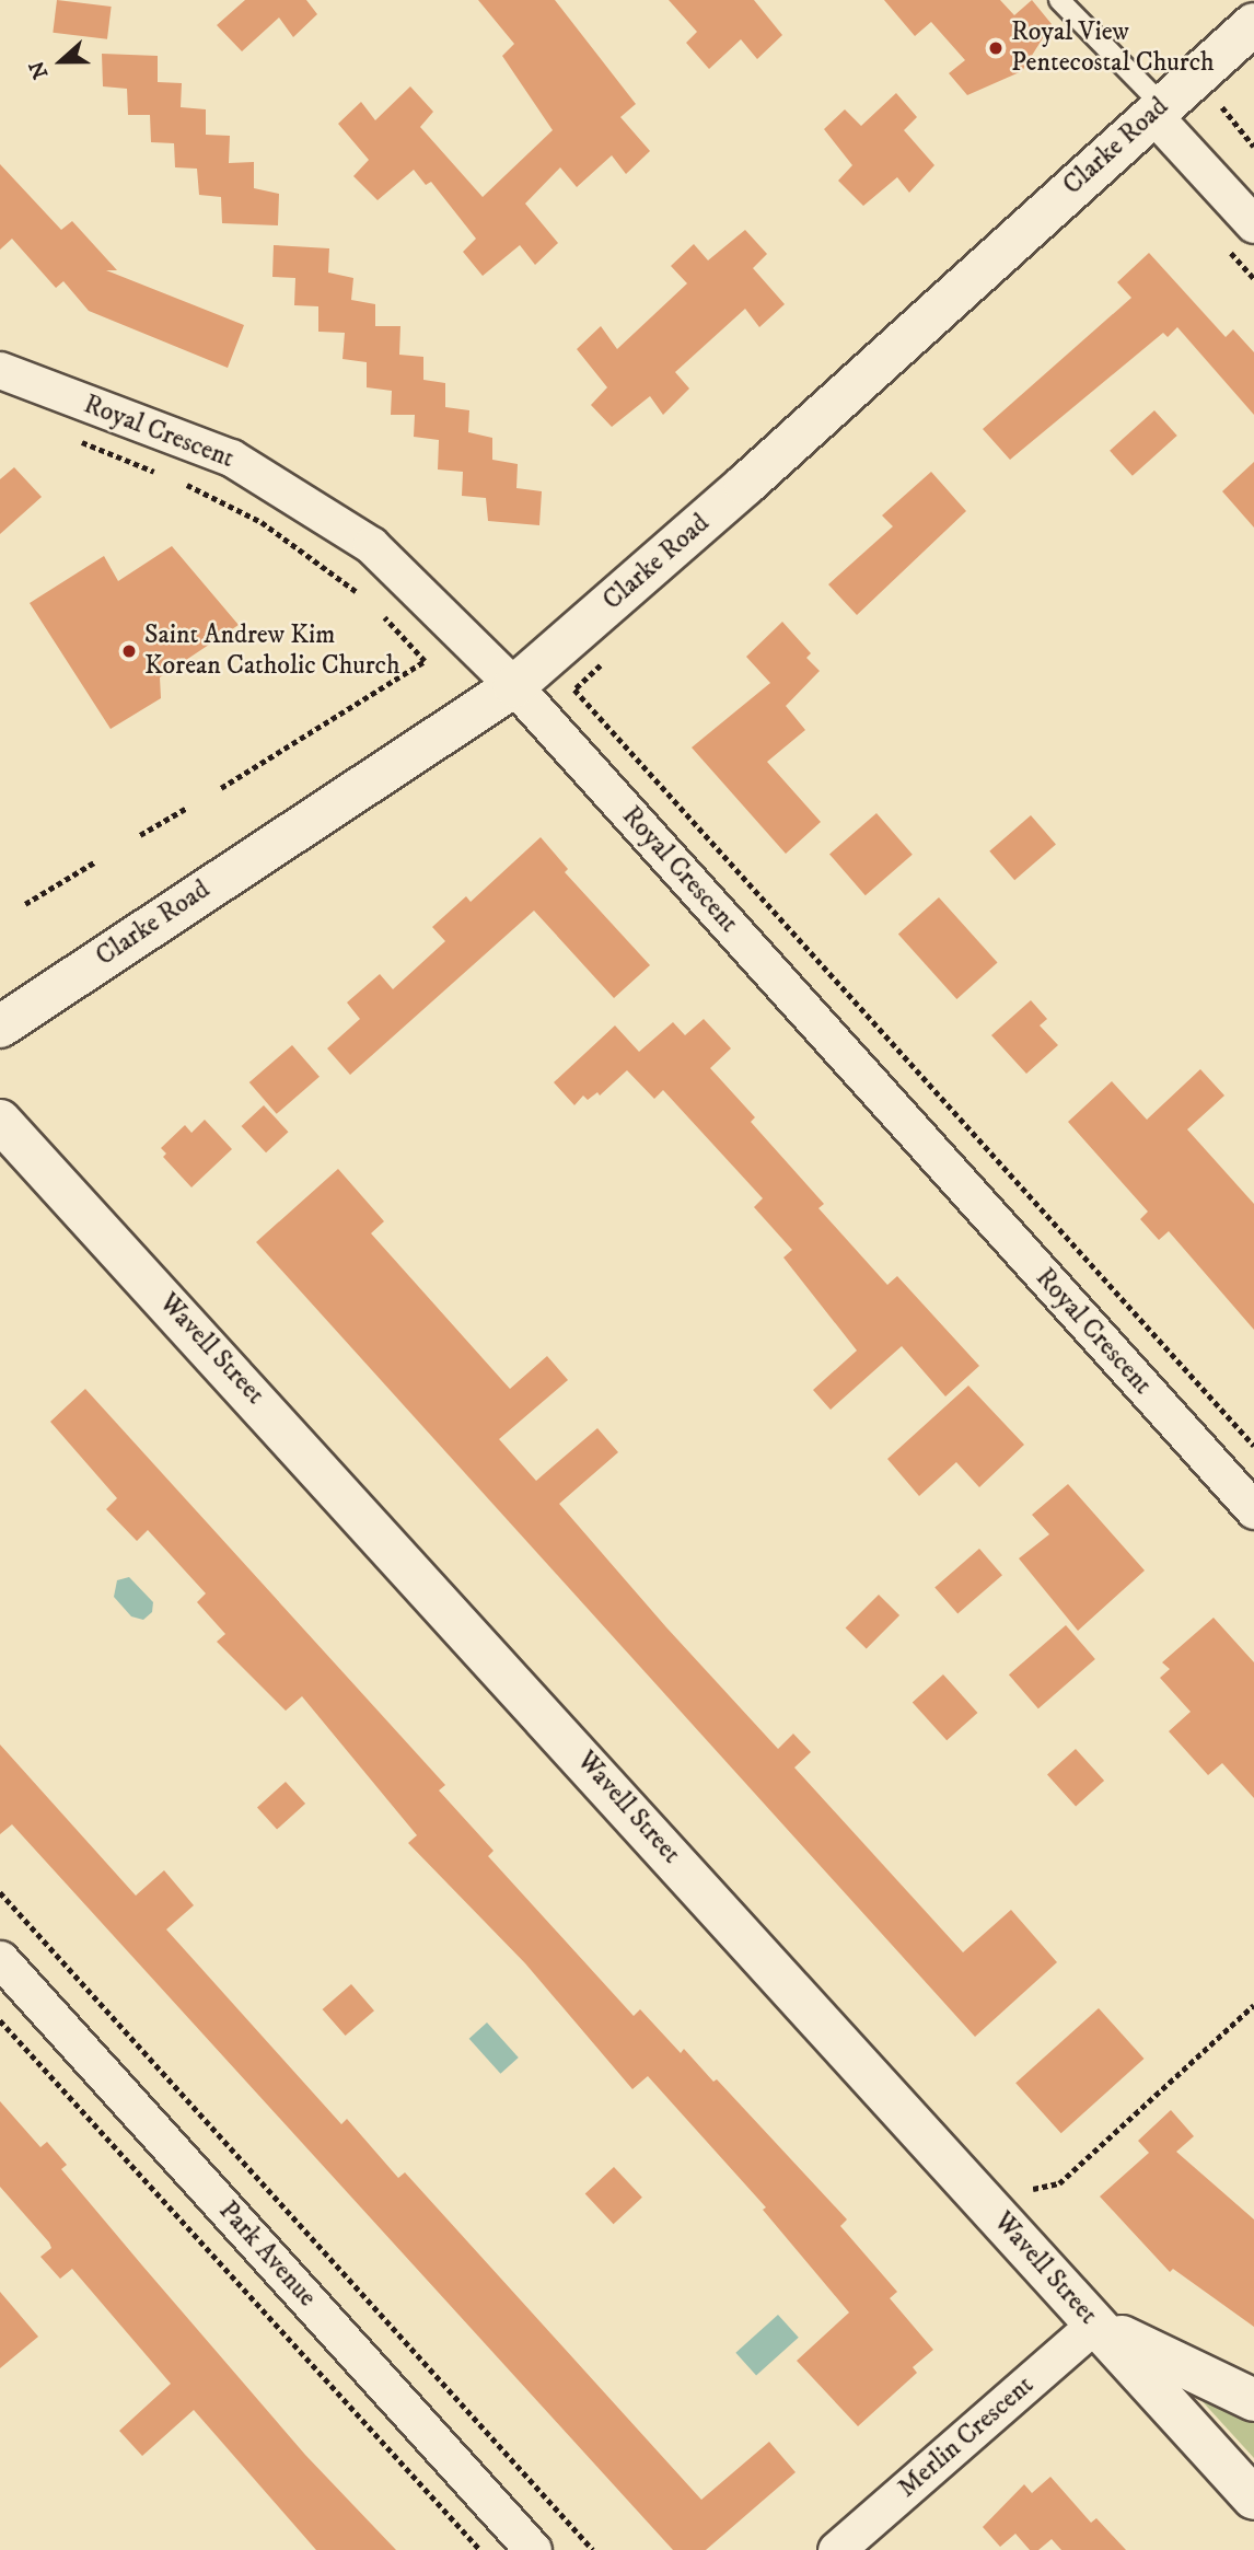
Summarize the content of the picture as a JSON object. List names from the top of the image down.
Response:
{
  "streets": {
    "street": [
      "Clarke Road",
      "Royal Crescent",
      "Wavell Street",
      "Park Avenue",
      "Merlin Crescent"
    ]
  },
  "crossings": [
    ["Clarke Road", "Royal Crescent"],
    ["Wavell Street", "Merlin Crescent"]
  ],
  "places": ["Royal View Pentecostal Church", "Saint Andrew Kim Korean Catholic Church"],
  "north": "left"
}
